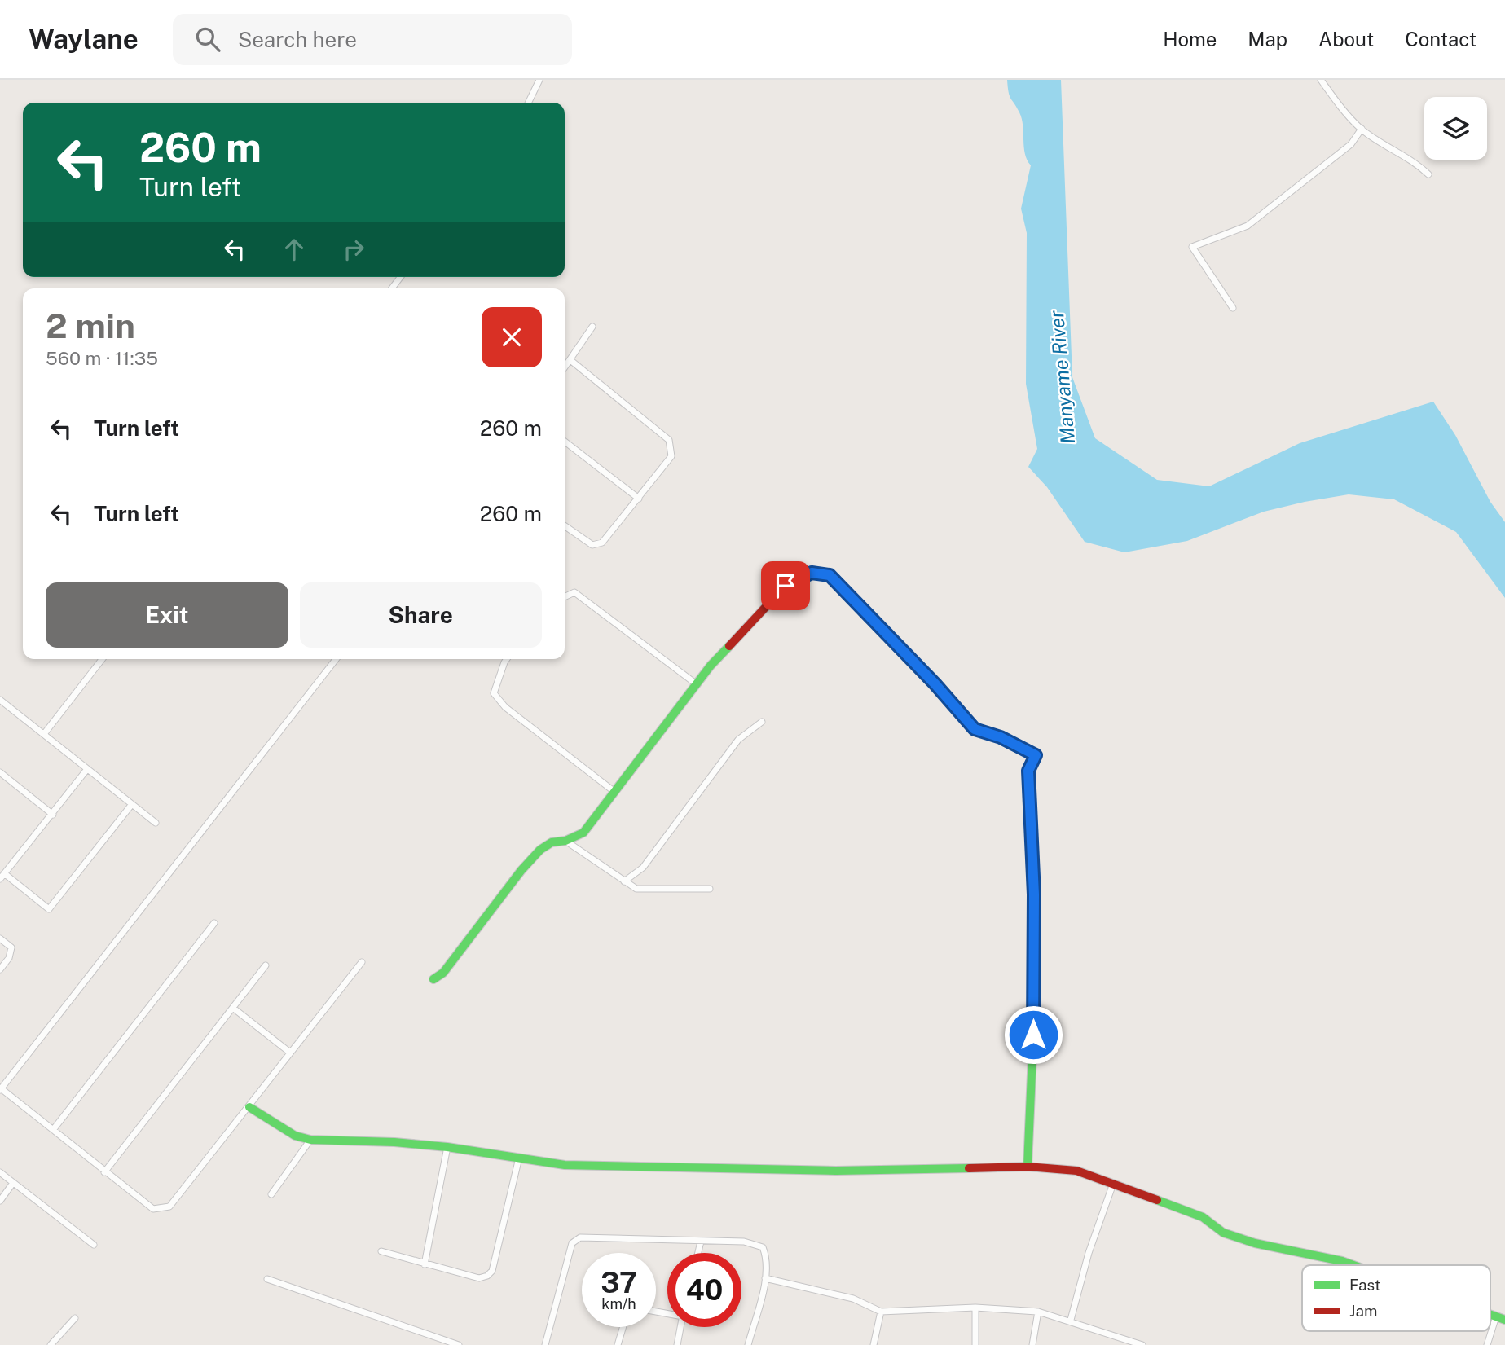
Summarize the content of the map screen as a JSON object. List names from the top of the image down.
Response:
{
  "water": ["Manyame River"],
  "legend": ["Fast", "Jam"],
  "page": {
    "header": "Waylane",
    "search": "Search here",
    "nav": [
      "Home",
      "Map",
      "About",
      "Contact"
    ],
    "turn": ["260 m", "Turn left"],
    "heading": ["2 min", "560 m · 11:35"],
    "list": [
      {
        "name": "Turn left",
        "value": "260 m"
      },
      {
        "name": "Turn left",
        "value": "260 m"
      }
    ],
    "buttons": ["Exit", "Share"],
    "speed": "37 km/h",
    "limit": "40"
  }
}
